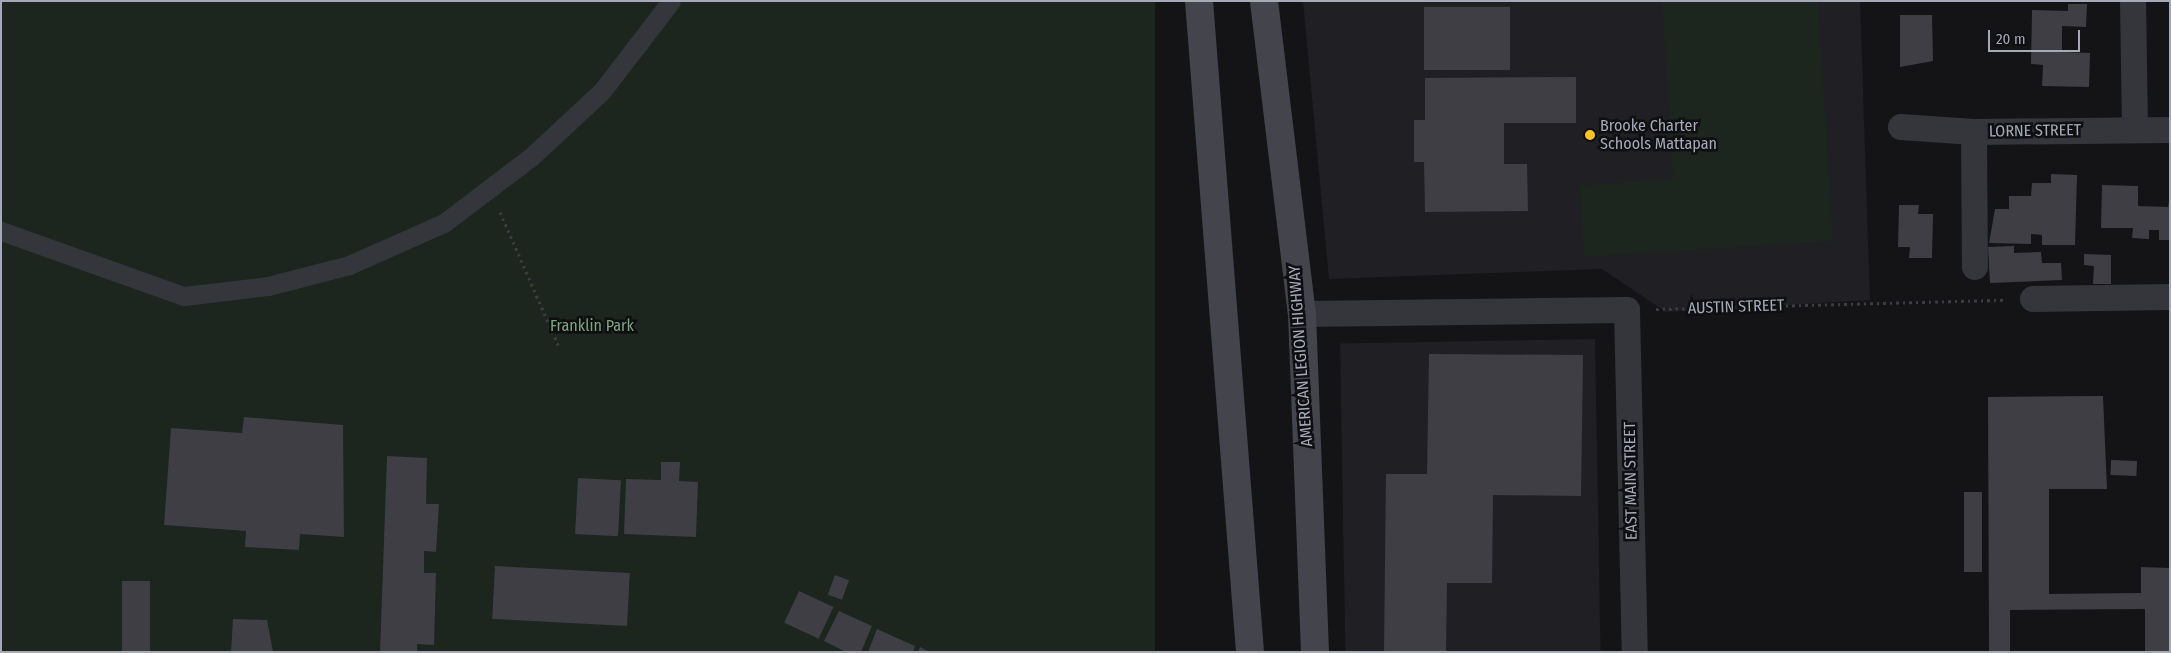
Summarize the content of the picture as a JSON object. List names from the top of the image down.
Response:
{
  "streets": {
    "main road": ["AMERICAN LEGION HIGHWAY"],
    "street": ["LORNE STREET", "EAST MAIN STREET"],
    "path": ["AUSTIN STREET"]
  },
  "crossings": [
    ["AUSTIN STREET", "EAST MAIN STREET"]
  ],
  "parks": ["Franklin Park"],
  "places": ["Brooke Charter Schools Mattapan"],
  "scale_bar": "20 m"
}
